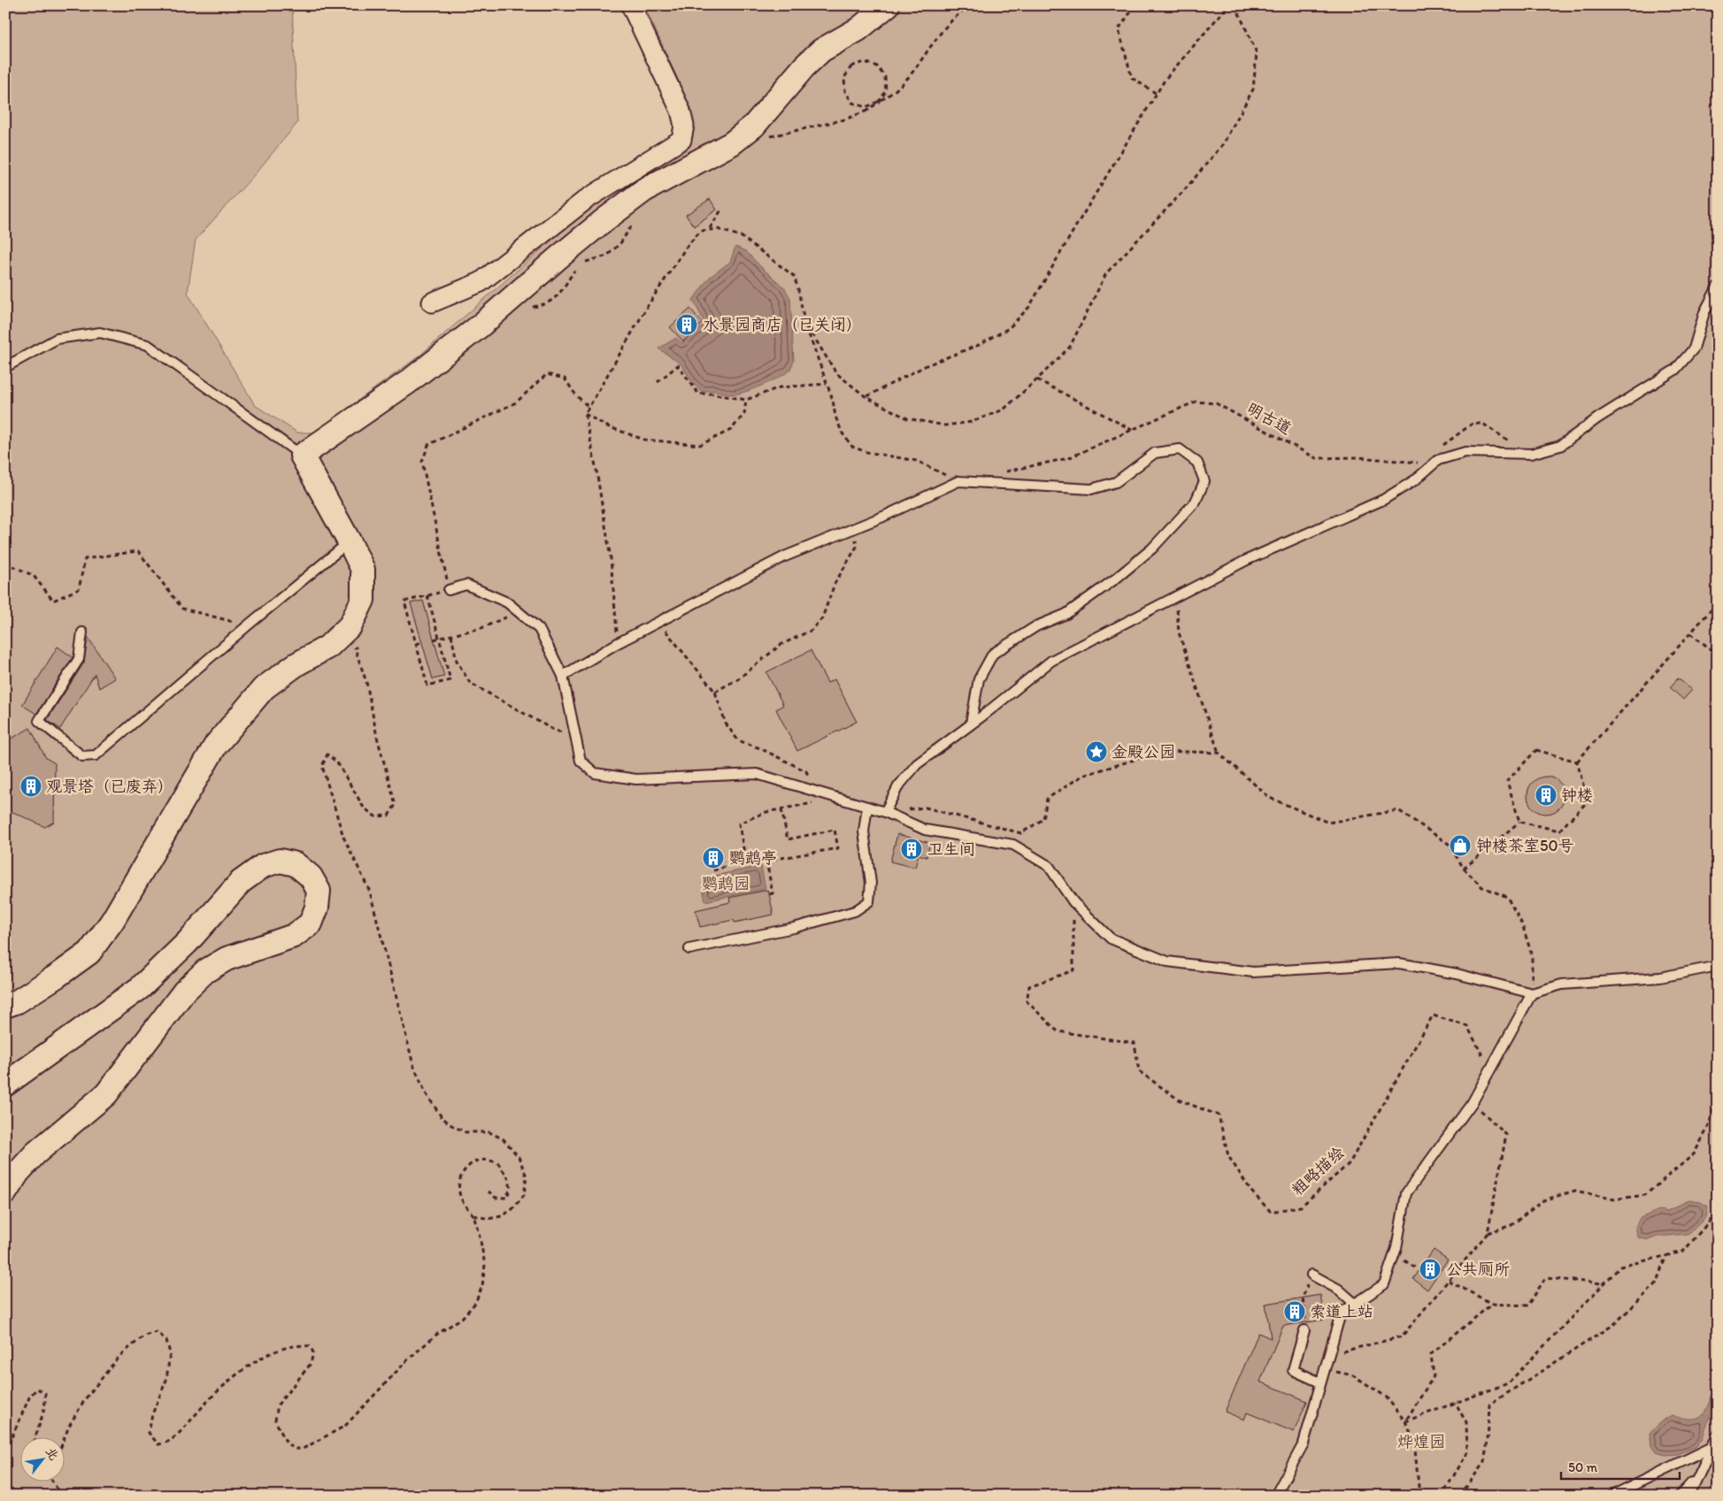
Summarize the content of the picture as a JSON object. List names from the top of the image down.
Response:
{
  "streets": {
    "path": ["明古道", "粗略描绘"]
  },
  "parks": ["鹦鹉园", "烨煌园"],
  "places": {
    "building": [
      "水景园商店（已关闭）",
      "观景塔（已废弃）",
      "钟楼",
      "卫生间",
      "鹦鹉亭",
      "公共厕所",
      "索道上站"
    ],
    "place": ["金殿公园"],
    "shop": ["钟楼茶室50号"]
  },
  "scale_bar": "50 m",
  "north": "top right"
}
